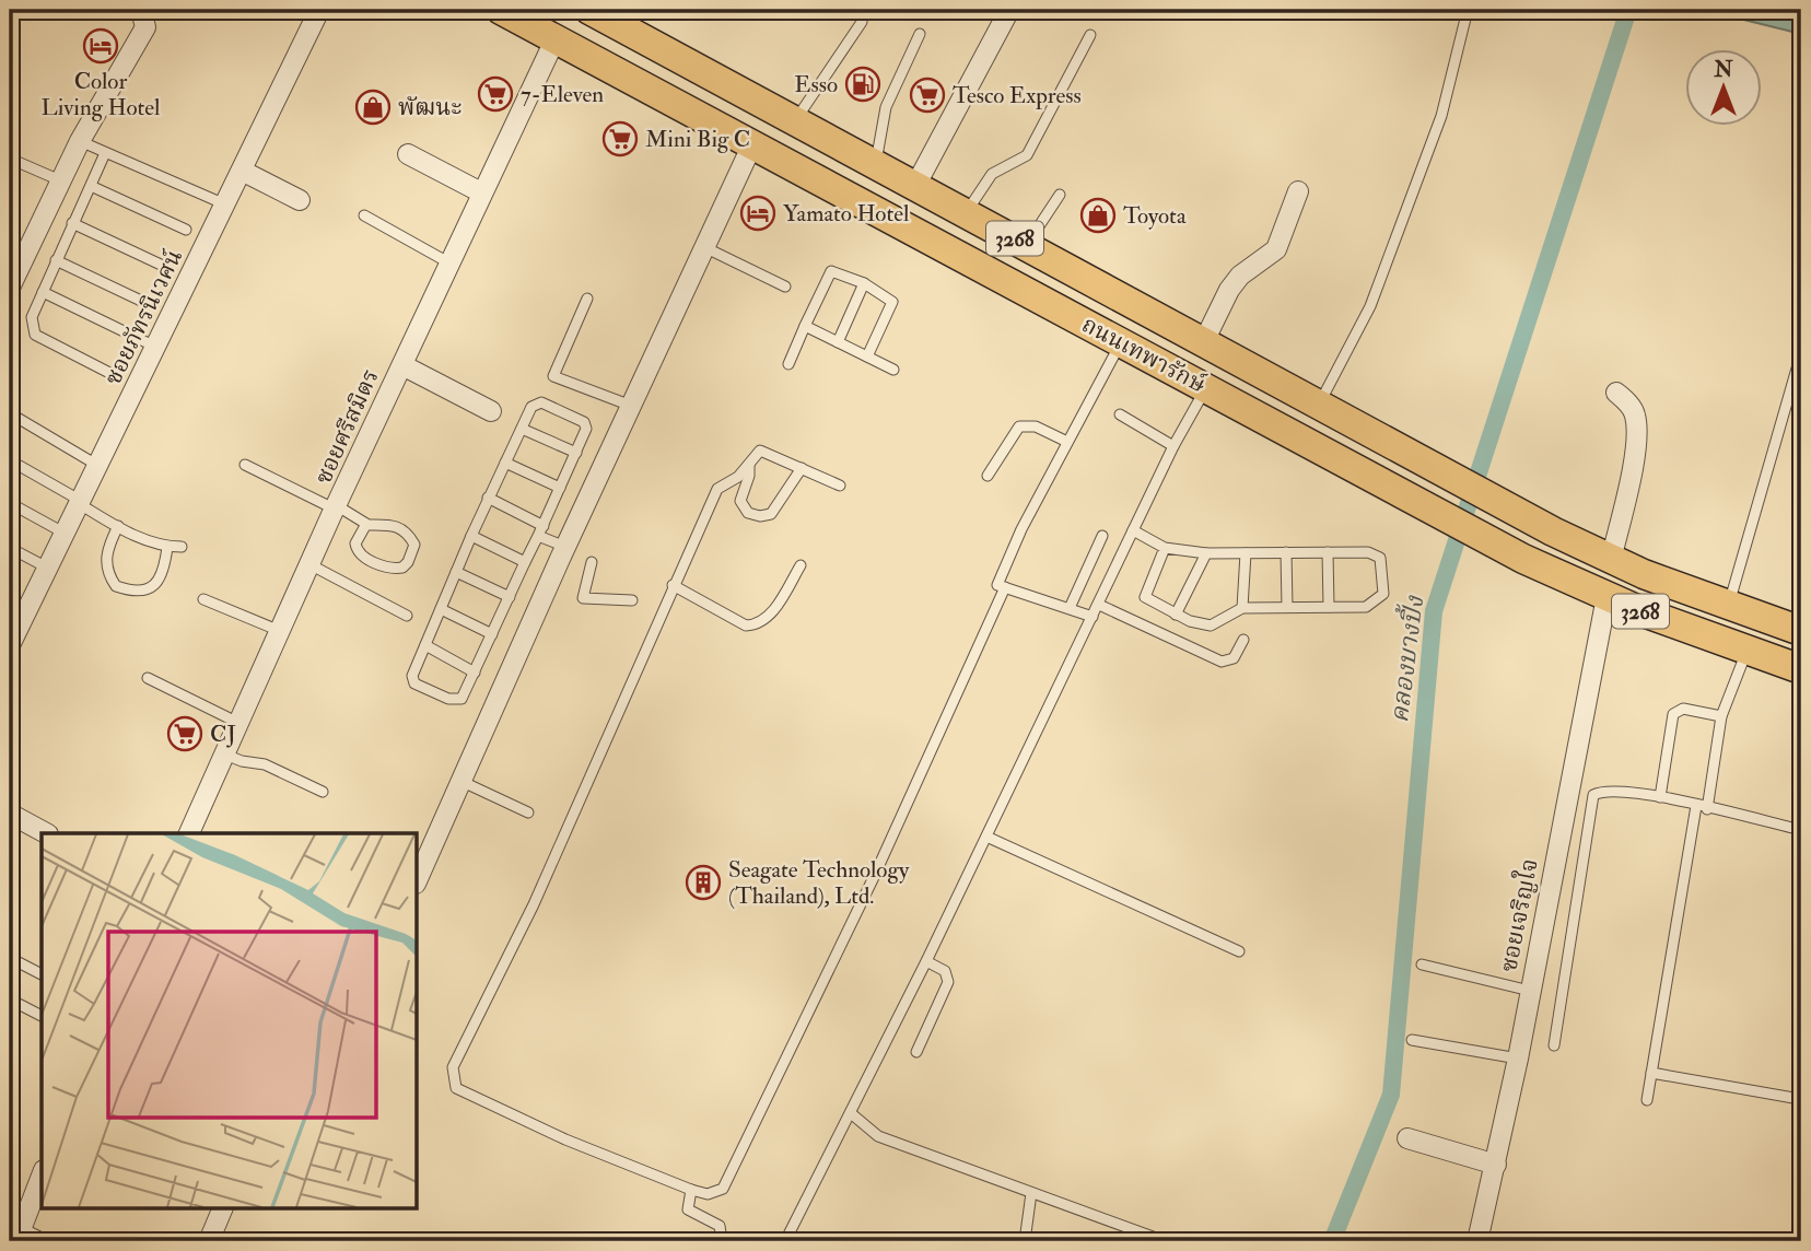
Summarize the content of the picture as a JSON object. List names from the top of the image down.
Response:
{
  "streets": {
    "main road": ["3268", "ถนนเทพารักษ์"],
    "street": ["ซอยภัทรนิเวศน์", "ซอยศรีสมิตร", "ซอยเจริญใจ"]
  },
  "crossings": [
    ["ถนนเทพารักษ์", "ซอยศรีสมิตร"],
    ["ถนนเทพารักษ์", "ซอยเจริญใจ"]
  ],
  "water": ["คลองบางปิ้ง"],
  "places": {
    "hotel": ["Color Living Hotel", "Yamato Hotel"],
    "fuel station": ["Esso"],
    "supermarket": [
      "7-Eleven",
      "Tesco Express",
      "Mini Big C",
      "CJ"
    ],
    "shop": ["พัฒนะ", "Toyota"],
    "building": ["Seagate Technology (Thailand), Ltd."]
  },
  "north": "top"
}
